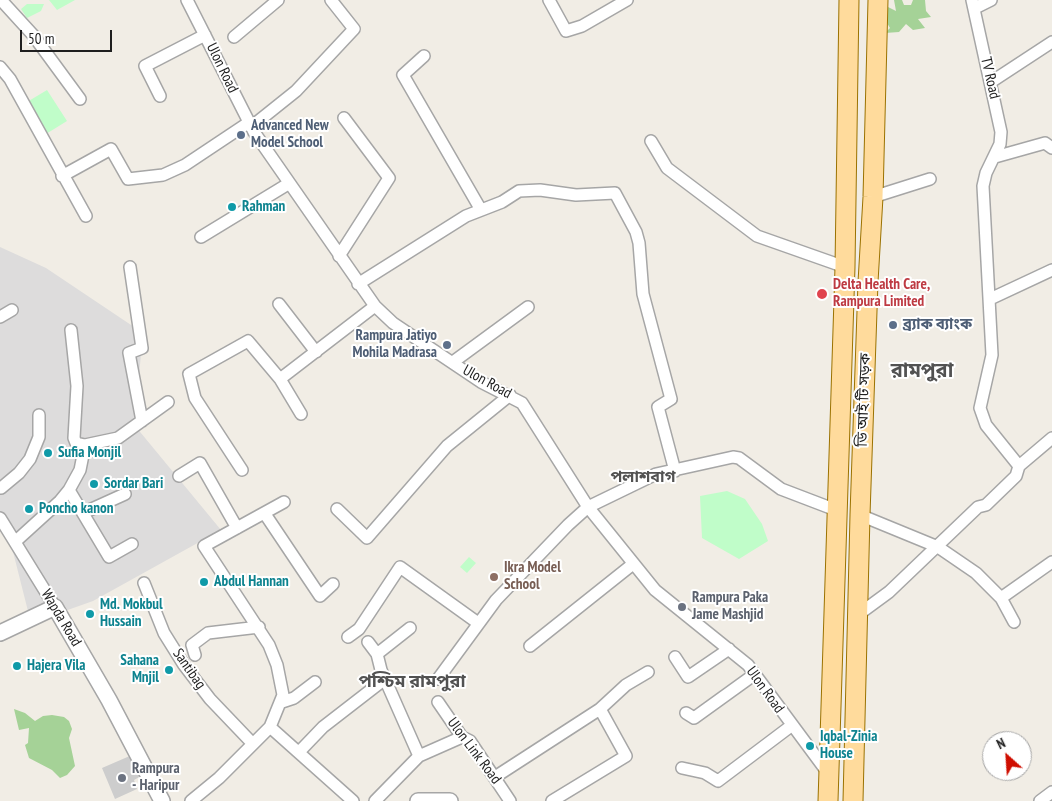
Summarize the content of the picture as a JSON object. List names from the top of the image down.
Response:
{
  "streets": {
    "main road": ["ডি আই টি সড়ক"],
    "street": [
      "Ulon Road",
      "TV Road",
      "Wapda Road",
      "Santibag",
      "Ulon Link Road"
    ]
  },
  "crossings": [
    ["Ulon Road", "ডি আই টি সড়ক"]
  ],
  "districts": ["রামপুরা", "পলাশবাগ", "পশ্চিম রামপুরা"],
  "places": [
    "Advanced New Model School",
    "Rahman",
    "Delta Health Care, Rampura Limited",
    "ব্র্যাক ব্যাংক",
    "Rampura Jatiyo Mohila Madrasa",
    "Sufia Monjil",
    "Sordar Bari",
    "Poncho kanon",
    "Ikra Model School",
    "Abdul Hannan",
    "Rampura Paka Jame Mashjid",
    "Md. Mokbul Hussain",
    "Hajera Vila",
    "Sahana Mnjil",
    "Iqbal-Zinia House",
    "Rampura - Haripur"
  ],
  "scale_bar": "50 m",
  "north": "top left"
}
